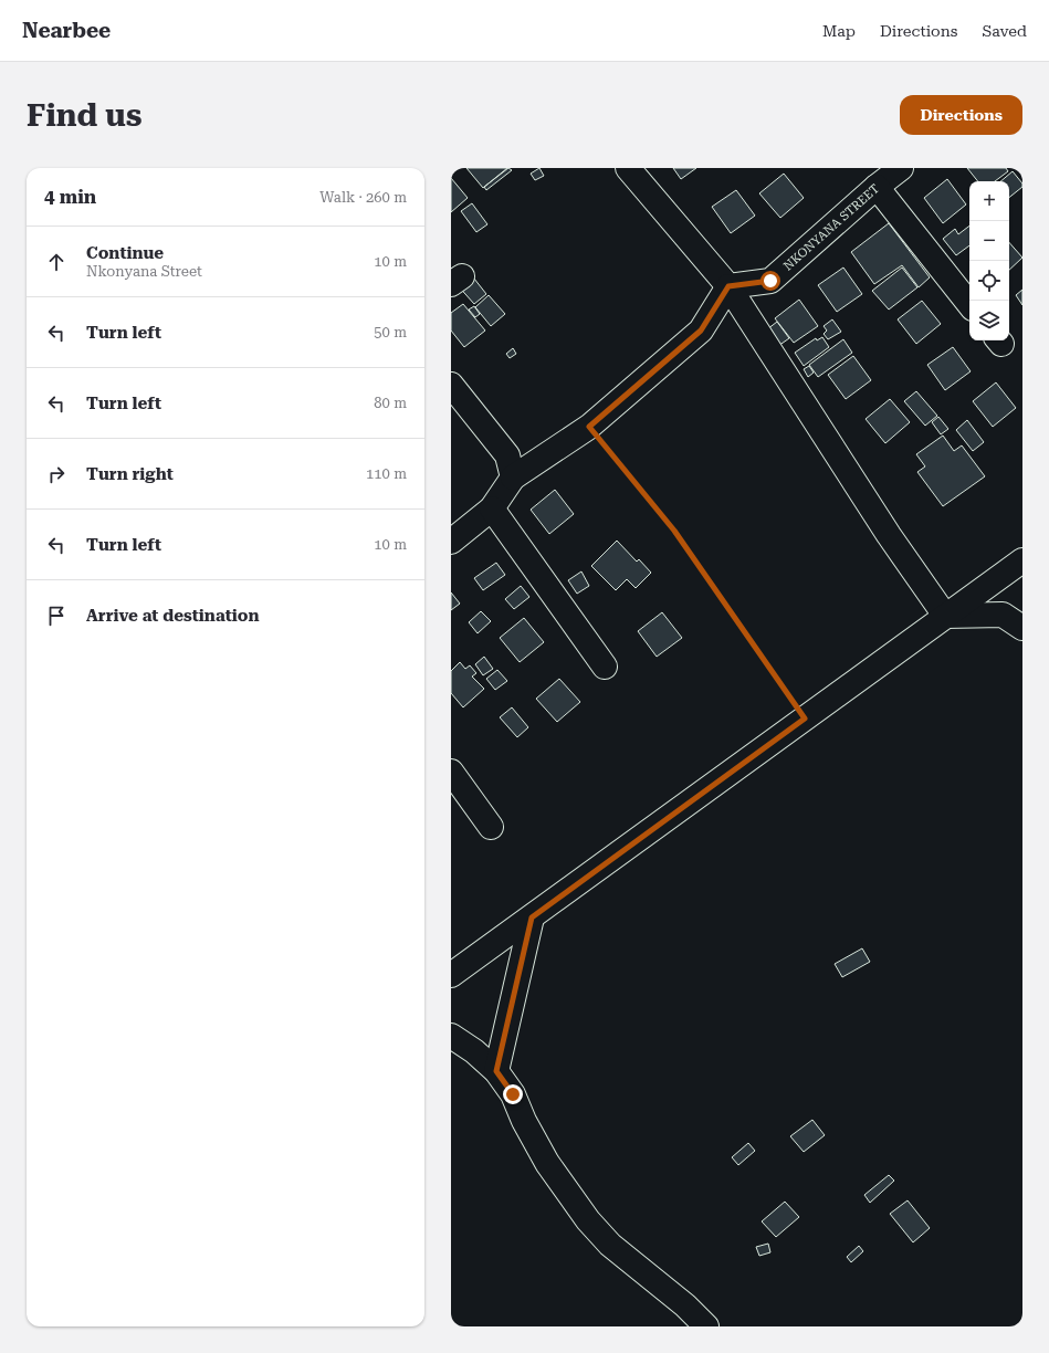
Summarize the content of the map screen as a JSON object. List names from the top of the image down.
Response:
{
  "streets": {
    "main road": ["NKONYANA STREET"]
  },
  "page": {
    "header": "Nearbee",
    "nav": ["Map", "Directions", "Saved"],
    "buttons": "Directions",
    "title": "Find us",
    "heading": ["4 min", "Walk · 260 m"],
    "map_buttons": ["+", "−"],
    "list": [
      ["Continue", "Nkonyana Street", "10 m"],
      ["Turn left", "50 m"],
      ["Turn left", "80 m"],
      ["Turn right", "110 m"],
      ["Turn left", "10 m"],
      "Arrive at destination"
    ]
  }
}
